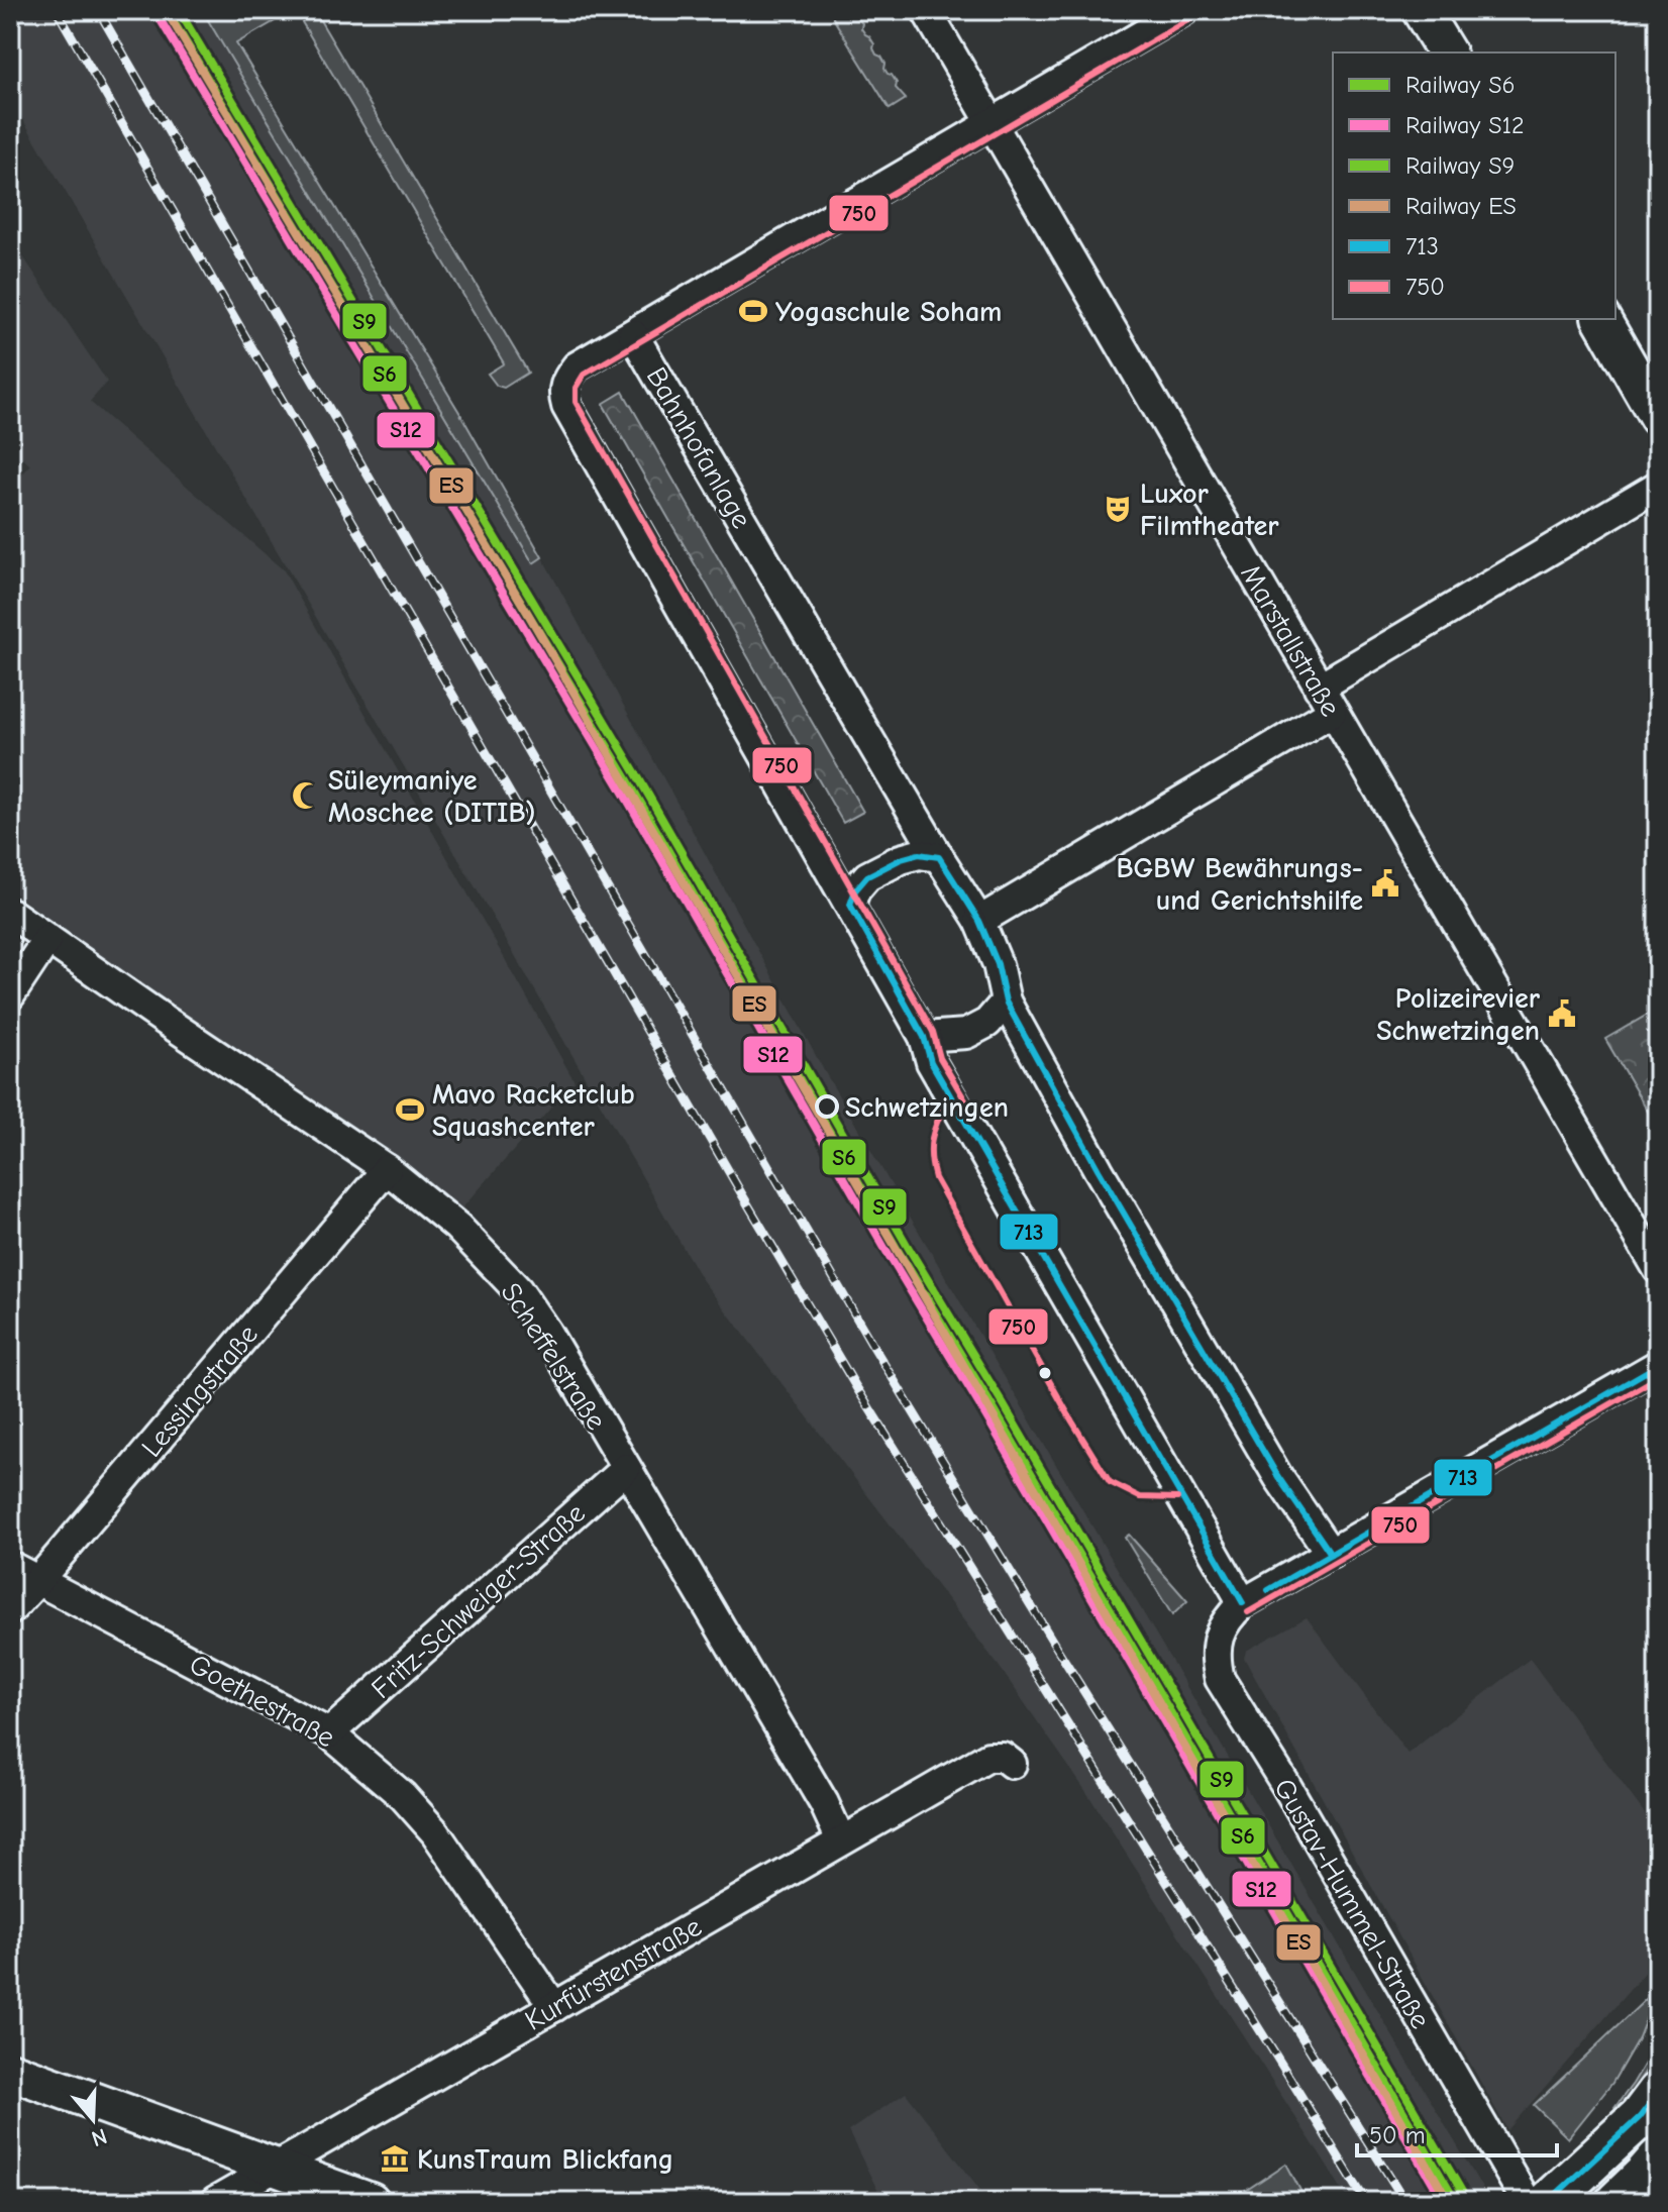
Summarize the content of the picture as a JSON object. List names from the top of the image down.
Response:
{
  "streets": {
    "street": [
      "Bahnhofanlage",
      "Marstallstraße",
      "Scheffelstraße",
      "Lessingstraße",
      "Fritz-Schweiger-Straße",
      "Goethestraße",
      "Gustav-Hummel-Straße",
      "Kurfürstenstraße"
    ]
  },
  "crossings": [
    ["Bahnhofanlage", "Gustav-Hummel-Straße"],
    ["Scheffelstraße", "Lessingstraße"],
    ["Scheffelstraße", "Fritz-Schweiger-Straße"],
    ["Scheffelstraße", "Kurfürstenstraße"],
    ["Lessingstraße", "Goethestraße"],
    ["Fritz-Schweiger-Straße", "Goethestraße"],
    ["Goethestraße", "Kurfürstenstraße"]
  ],
  "places": {
    "sports": ["Yogaschule Soham", "Mavo Racketclub Squashcenter"],
    "theatre": ["Luxor Filmtheater"],
    "mosque": ["Süleymaniye Moschee (DITIB)"],
    "public building": ["BGBW Bewährungs- und Gerichtshilfe", "Polizeirevier Schwetzingen"],
    "other": ["Schwetzingen"],
    "museum": ["KunsTraum Blickfang"]
  },
  "lines": [
    "rail line S6",
    "rail line S9",
    "rail line S12",
    "transit line 750",
    "rail line ES",
    "transit line 713"
  ],
  "legend": [
    "Railway S6",
    "Railway S12",
    "Railway S9",
    "Railway ES",
    "713",
    "750"
  ],
  "scale_bar": "50 m",
  "north": "bottom"
}
